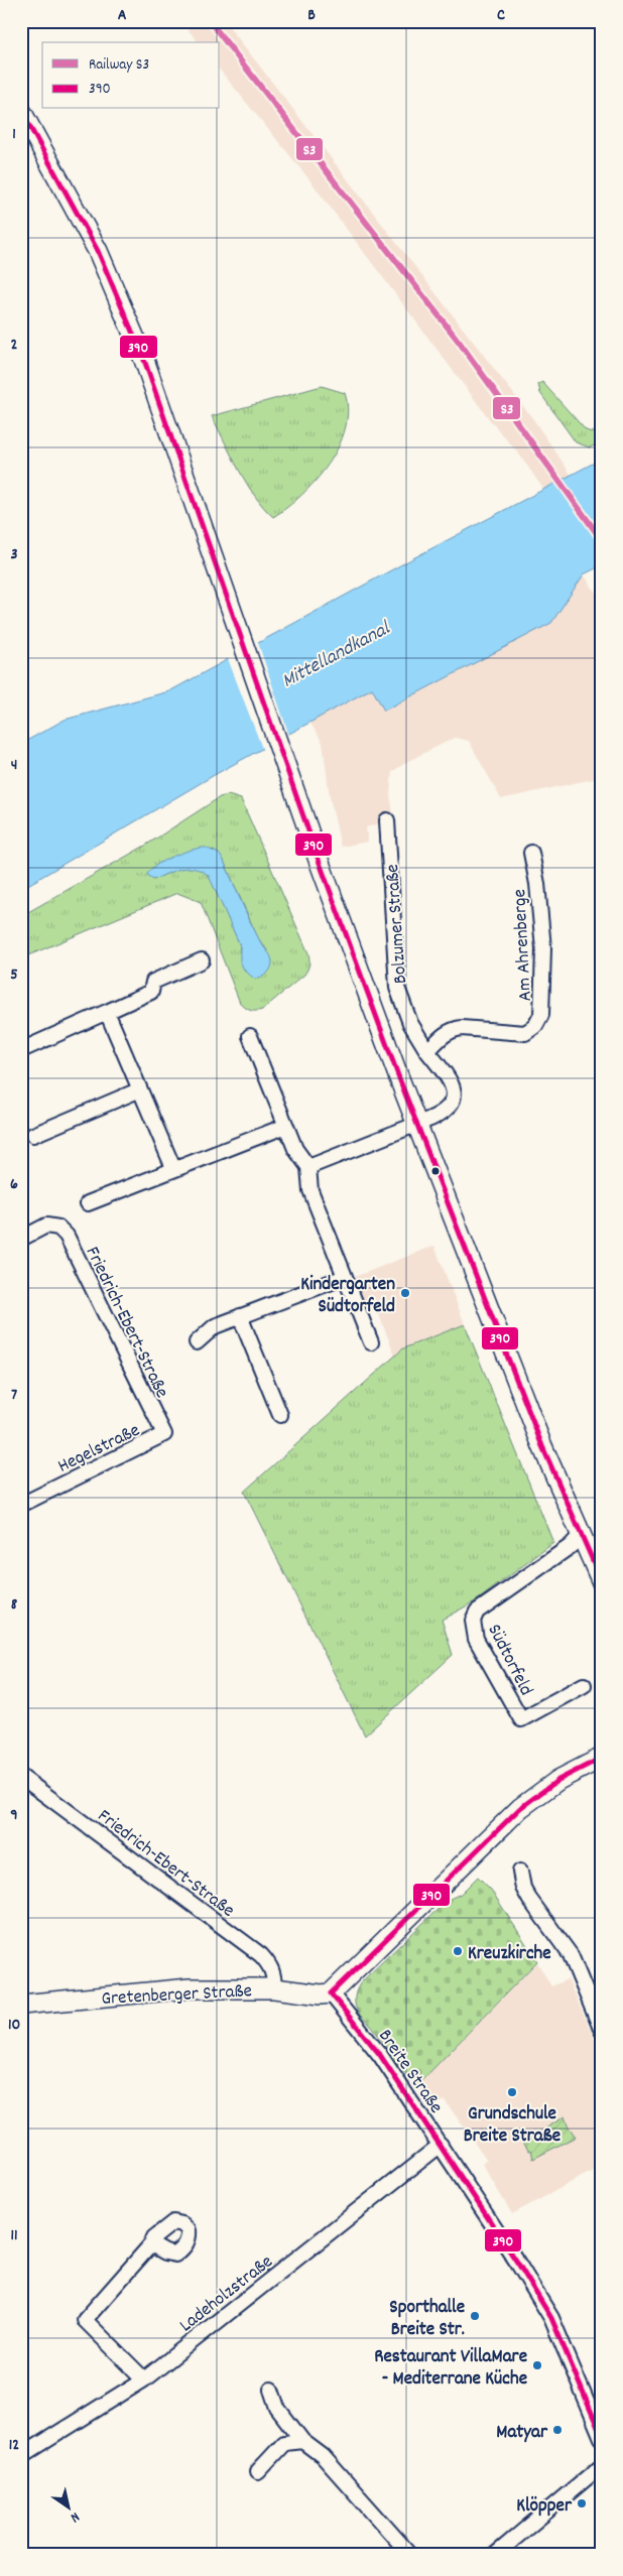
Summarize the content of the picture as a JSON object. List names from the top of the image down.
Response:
{
  "streets": {
    "main road": ["Gretenberger Straße"],
    "street": [
      "Bolzumer Straße",
      "Am Ahrenberge",
      "Friedrich-Ebert-Straße",
      "Hegelstraße",
      "Südtorfeld",
      "Breite Straße",
      "Ladeholzstraße"
    ]
  },
  "crossings": [
    ["Bolzumer Straße", "Am Ahrenberge"],
    ["Friedrich-Ebert-Straße", "Hegelstraße"],
    ["Friedrich-Ebert-Straße", "Gretenberger Straße"],
    ["Gretenberger Straße", "Breite Straße"],
    ["Breite Straße", "Ladeholzstraße"]
  ],
  "water": ["Mittellandkanal"],
  "places": [
    "Kindergarten Südtorfeld",
    "Kreuzkirche",
    "Grundschule Breite Straße",
    "Sporthalle Breite Str.",
    "Restaurant VillaMare - Mediterrane Küche",
    "Matyar",
    "Klöpper"
  ],
  "lines": ["rail line S3", "transit line 390"],
  "legend": ["Railway S3", "390"],
  "north": "bottom right",
  "grid": {
    "columns": ["A", "B", "C"],
    "rows": [
      "1",
      "2",
      "3",
      "4",
      "5",
      "6",
      "7",
      "8",
      "9",
      "10",
      "11",
      "12"
    ]
  }
}
